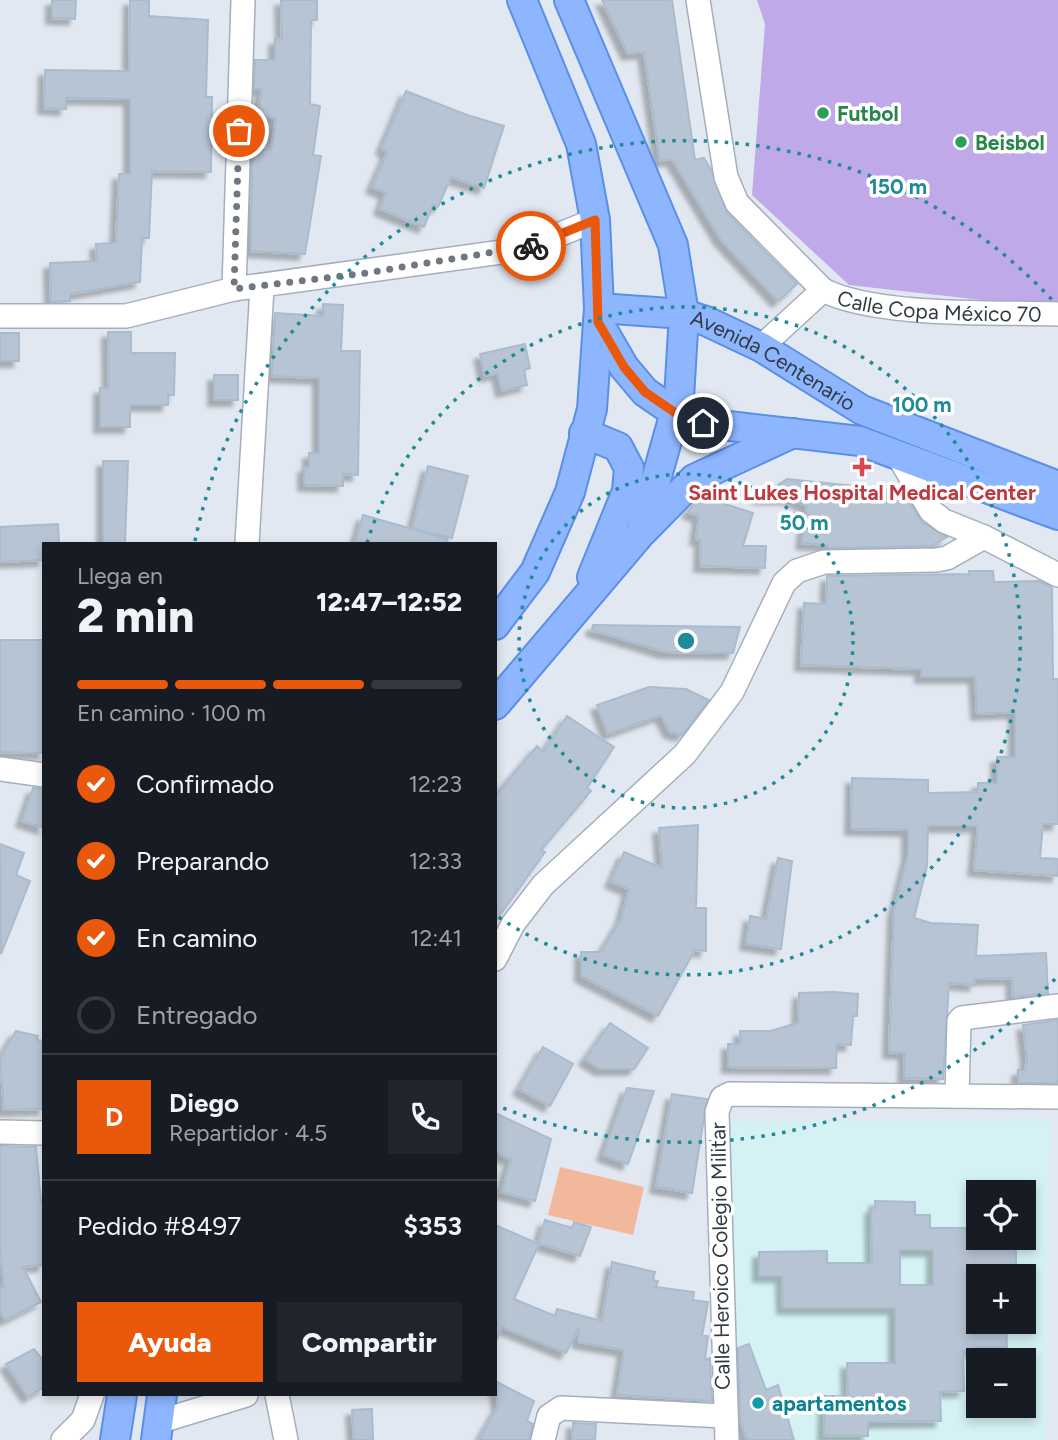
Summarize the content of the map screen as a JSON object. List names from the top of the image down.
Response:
{
  "streets": {
    "main road": ["Avenida Centenario"],
    "street": ["Calle Copa México 70", "Calle Heroico Colegio Militar"]
  },
  "crossings": [
    ["Calle Copa México 70", "Avenida Centenario"]
  ],
  "places": {
    "other": ["Futbol", "Beisbol", "apartamentos"],
    "health": ["Saint Lukes Hospital Medical Center"]
  },
  "page": {
    "heading": ["2 min", "Llega en", "12:47–12:52"],
    "panel": [
      "Diego",
      "Repartidor · 4.5",
      "Pedido #8497",
      "$353"
    ],
    "bar": "En camino · 100 m",
    "list": [
      ["Confirmado", "12:23"],
      ["Preparando", "12:33"],
      ["En camino", "12:41"],
      "Entregado"
    ],
    "round": "D",
    "map_buttons": ["+", "−"],
    "buttons": ["Ayuda", "Compartir"]
  },
  "rings": ["150 m", "100 m", "50 m"]
}
